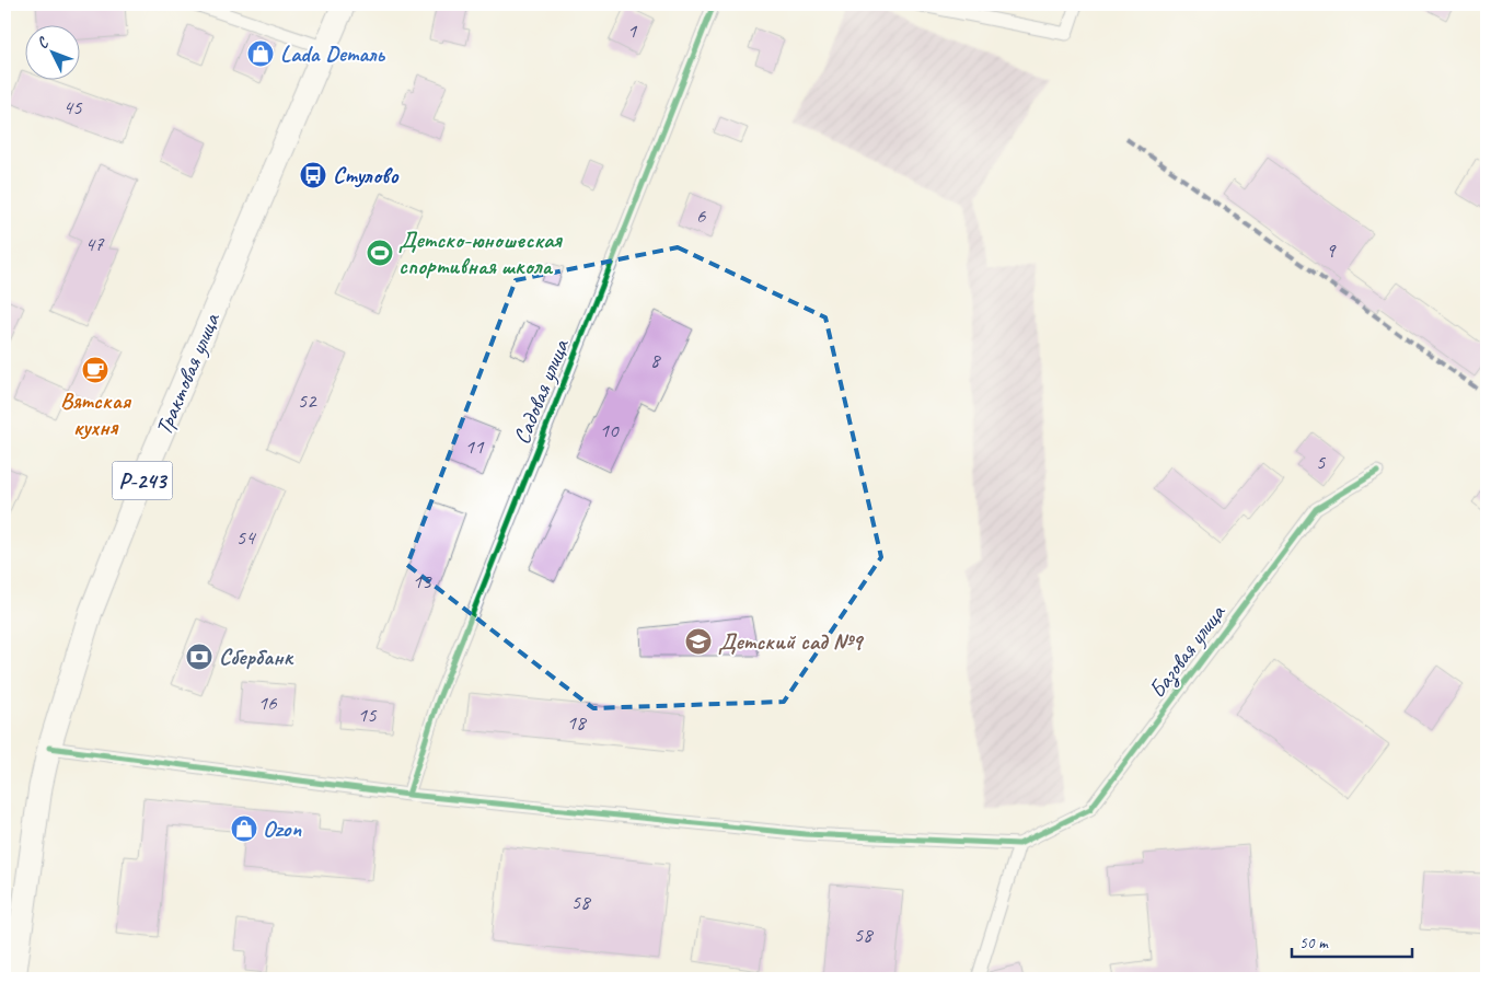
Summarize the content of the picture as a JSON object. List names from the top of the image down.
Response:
{
  "streets": {
    "highway": ["Трактовая улица", "Р-243"],
    "street": ["Садовая улица", "Базовая улица"]
  },
  "places": {
    "shop": ["Lada Dеталь", "Ozon"],
    "bus stop": ["Стулово"],
    "sports": ["Детско-юношеская спортивная школа"],
    "cafe": ["Вятская кухня"],
    "school or university": ["Детский сад №9"],
    "bank": ["Сбербанк"]
  },
  "house_numbers": [
    "1",
    "45",
    "6",
    "47",
    "9",
    "8",
    "52",
    "10",
    "11",
    "5",
    "54",
    "13",
    "16",
    "15",
    "18",
    "58",
    "58"
  ],
  "scale_bar": "50 m",
  "north": "top left"
}
